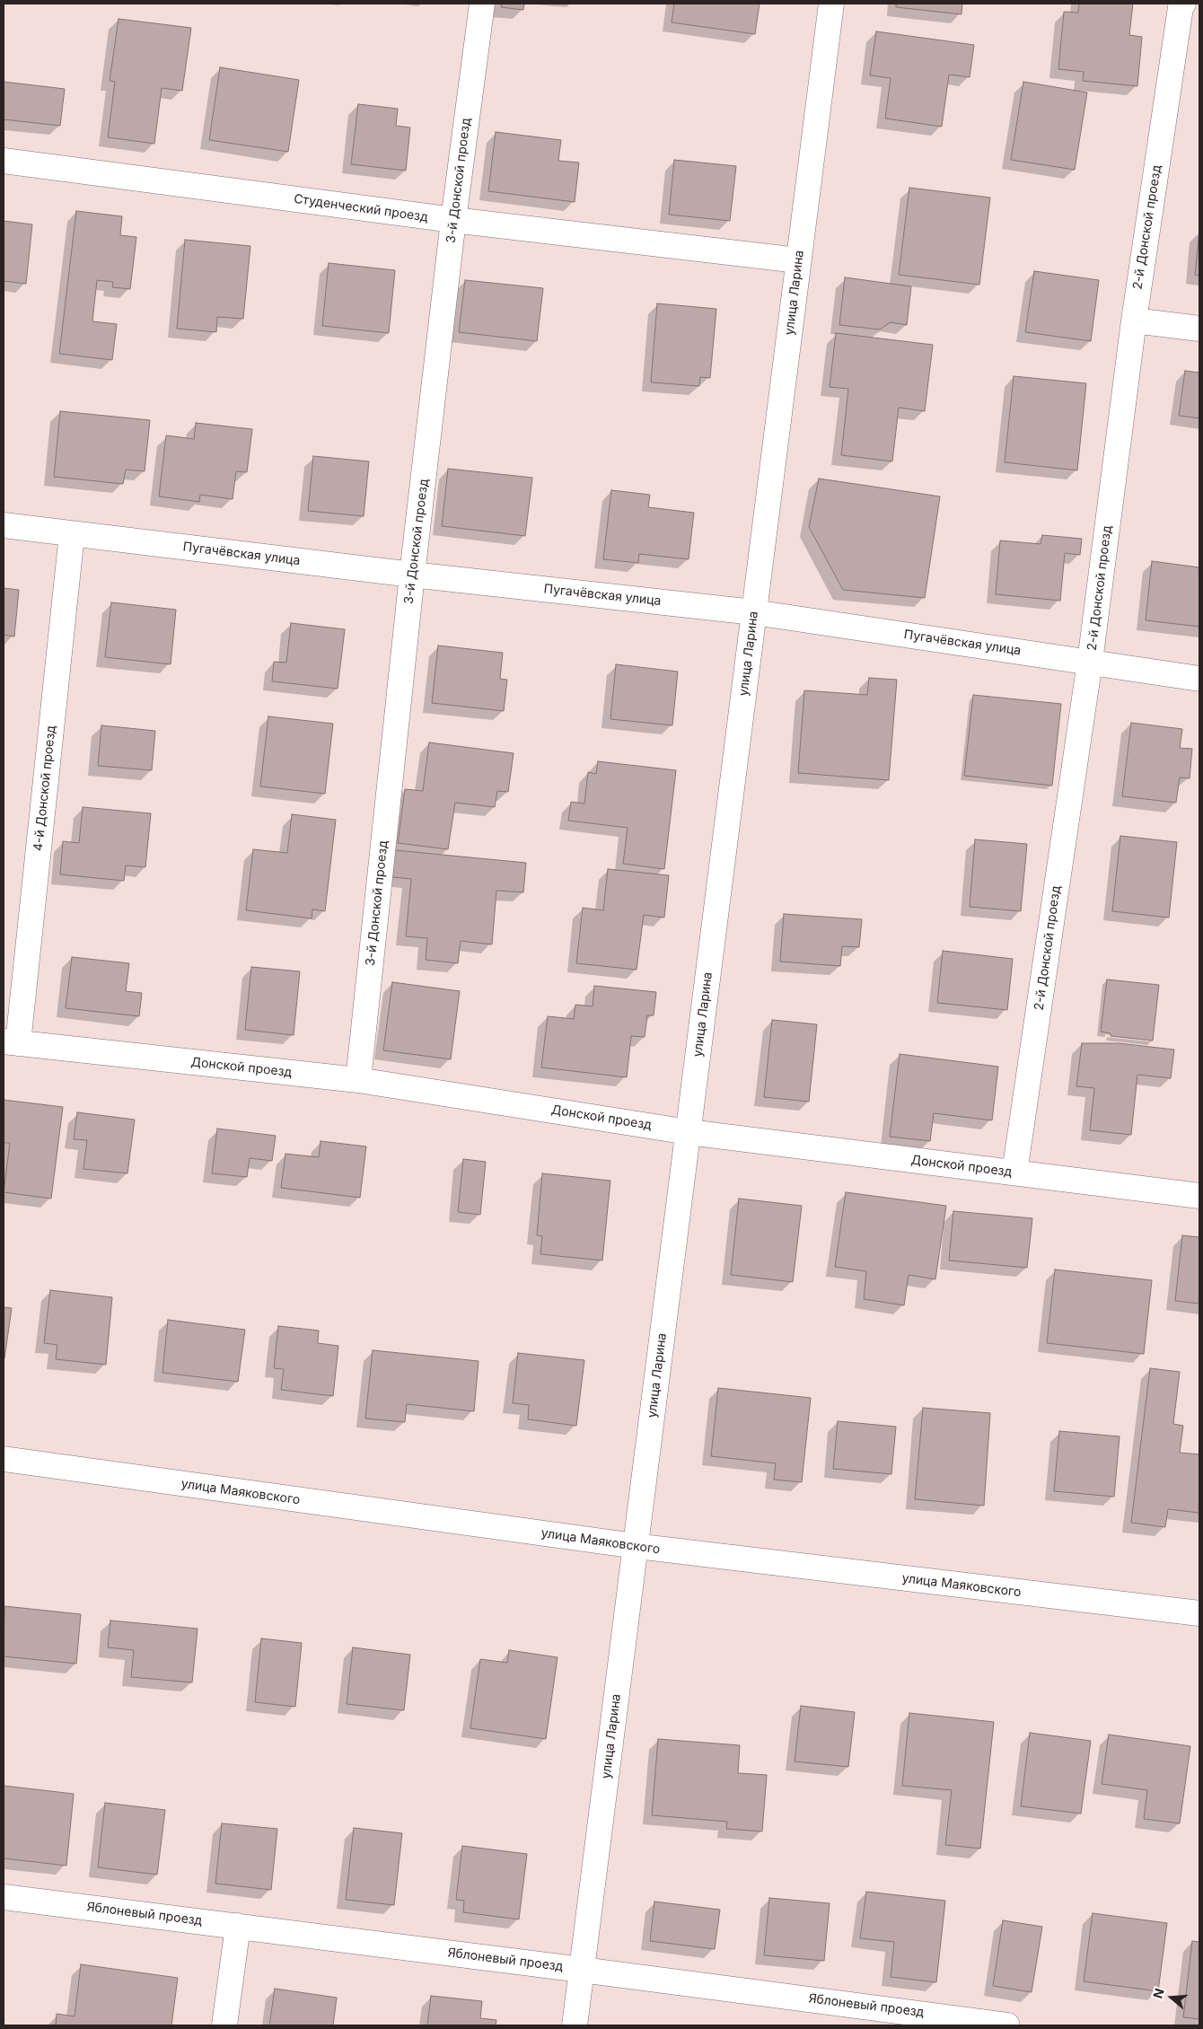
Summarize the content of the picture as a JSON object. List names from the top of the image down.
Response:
{
  "streets": {
    "street": [
      "3-й Донской проезд",
      "Студенческий проезд",
      "2-й Донской проезд",
      "улица Ларина",
      "Пугачёвская улица",
      "4-й Донской проезд",
      "Донской проезд",
      "улица Маяковского",
      "Яблоневый проезд"
    ]
  },
  "crossings": [
    ["3-й Донской проезд", "Студенческий проезд"],
    ["3-й Донской проезд", "Пугачёвская улица"],
    ["3-й Донской проезд", "Донской проезд"],
    ["Студенческий проезд", "улица Ларина"],
    ["2-й Донской проезд", "Пугачёвская улица"],
    ["2-й Донской проезд", "Донской проезд"],
    ["улица Ларина", "Пугачёвская улица"],
    ["улица Ларина", "Донской проезд"],
    ["улица Ларина", "улица Маяковского"],
    ["улица Ларина", "Яблоневый проезд"],
    ["Пугачёвская улица", "4-й Донской проезд"],
    ["4-й Донской проезд", "Донской проезд"]
  ],
  "north": "left"
}
